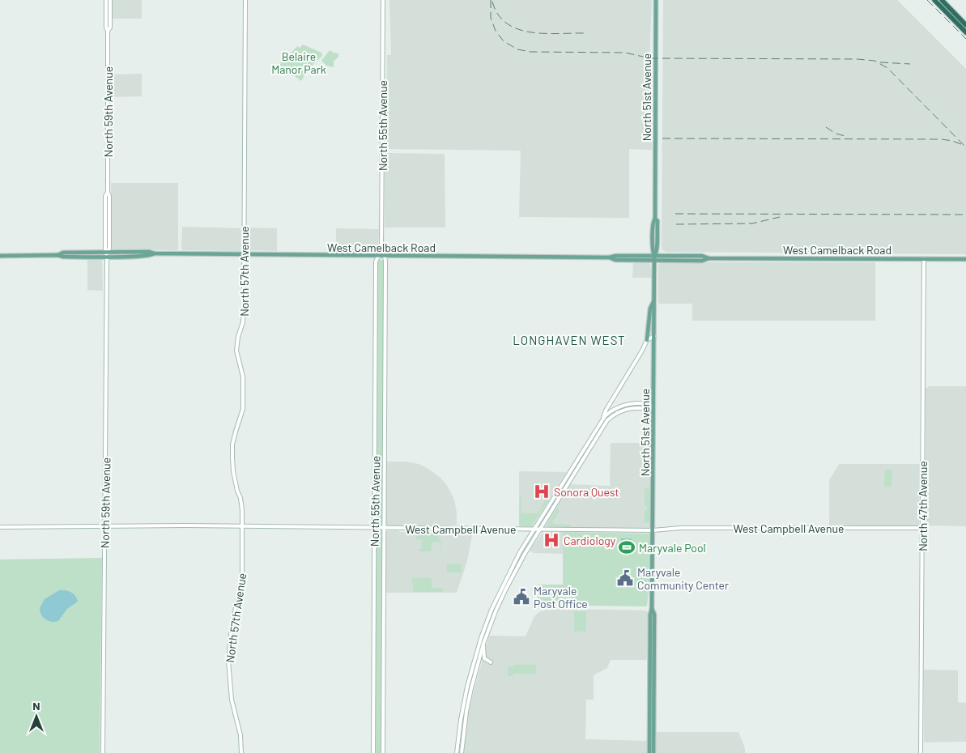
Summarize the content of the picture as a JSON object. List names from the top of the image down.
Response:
{
  "streets": {
    "main road": ["North 51st Avenue", "West Camelback Road"],
    "street": [
      "North 59th Avenue",
      "North 55th Avenue",
      "North 57th Avenue",
      "North 47th Avenue",
      "West Campbell Avenue"
    ]
  },
  "crossings": [
    ["North 51st Avenue", "West Camelback Road"],
    ["North 51st Avenue", "West Campbell Avenue"],
    ["North 59th Avenue", "West Camelback Road"],
    ["North 59th Avenue", "West Campbell Avenue"],
    ["North 55th Avenue", "West Camelback Road"],
    ["North 55th Avenue", "West Campbell Avenue"],
    ["West Camelback Road", "North 57th Avenue"],
    ["West Camelback Road", "North 47th Avenue"],
    ["North 57th Avenue", "West Campbell Avenue"],
    ["North 47th Avenue", "West Campbell Avenue"]
  ],
  "districts": ["LONGHAVEN WEST"],
  "parks": ["Belaire Manor Park"],
  "places": {
    "hospital": ["Sonora Quest", "Cardiology"],
    "sports": ["Maryvale Pool"],
    "public building": ["Maryvale Community Center", "Maryvale Post Office"]
  },
  "north": "top"
}
